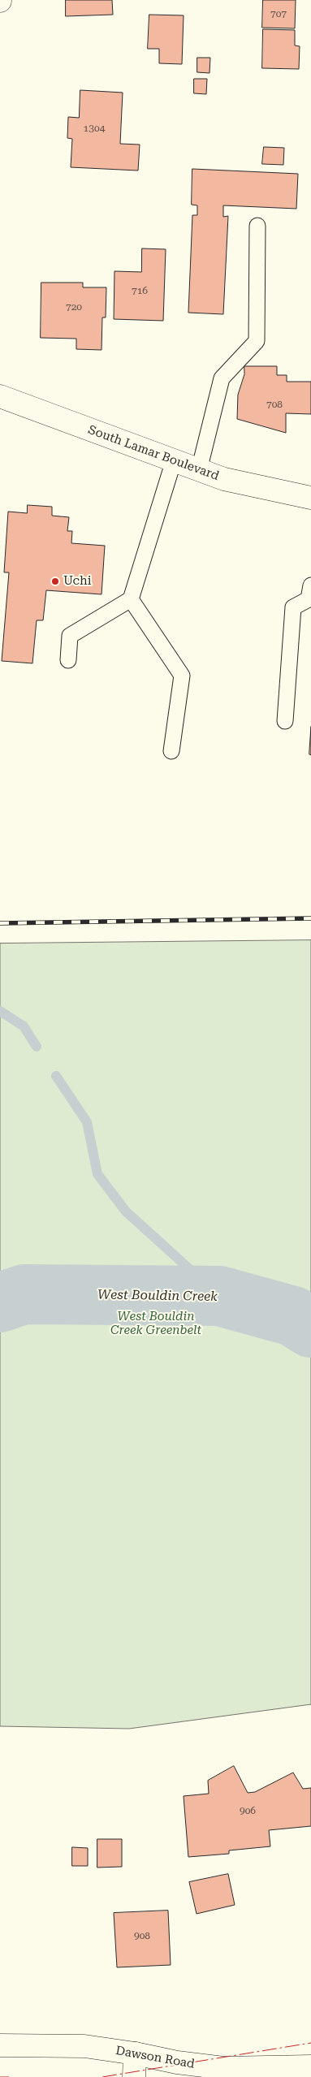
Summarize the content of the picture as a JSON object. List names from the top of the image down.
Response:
{
  "streets": {
    "street": ["South Lamar Boulevard", "Dawson Road"]
  },
  "water": ["West Bouldin Creek"],
  "parks": ["West Bouldin Creek Greenbelt"],
  "places": ["Uchi"],
  "house_numbers": [
    "707",
    "1304",
    "716",
    "720",
    "708",
    "906",
    "908"
  ]
}
